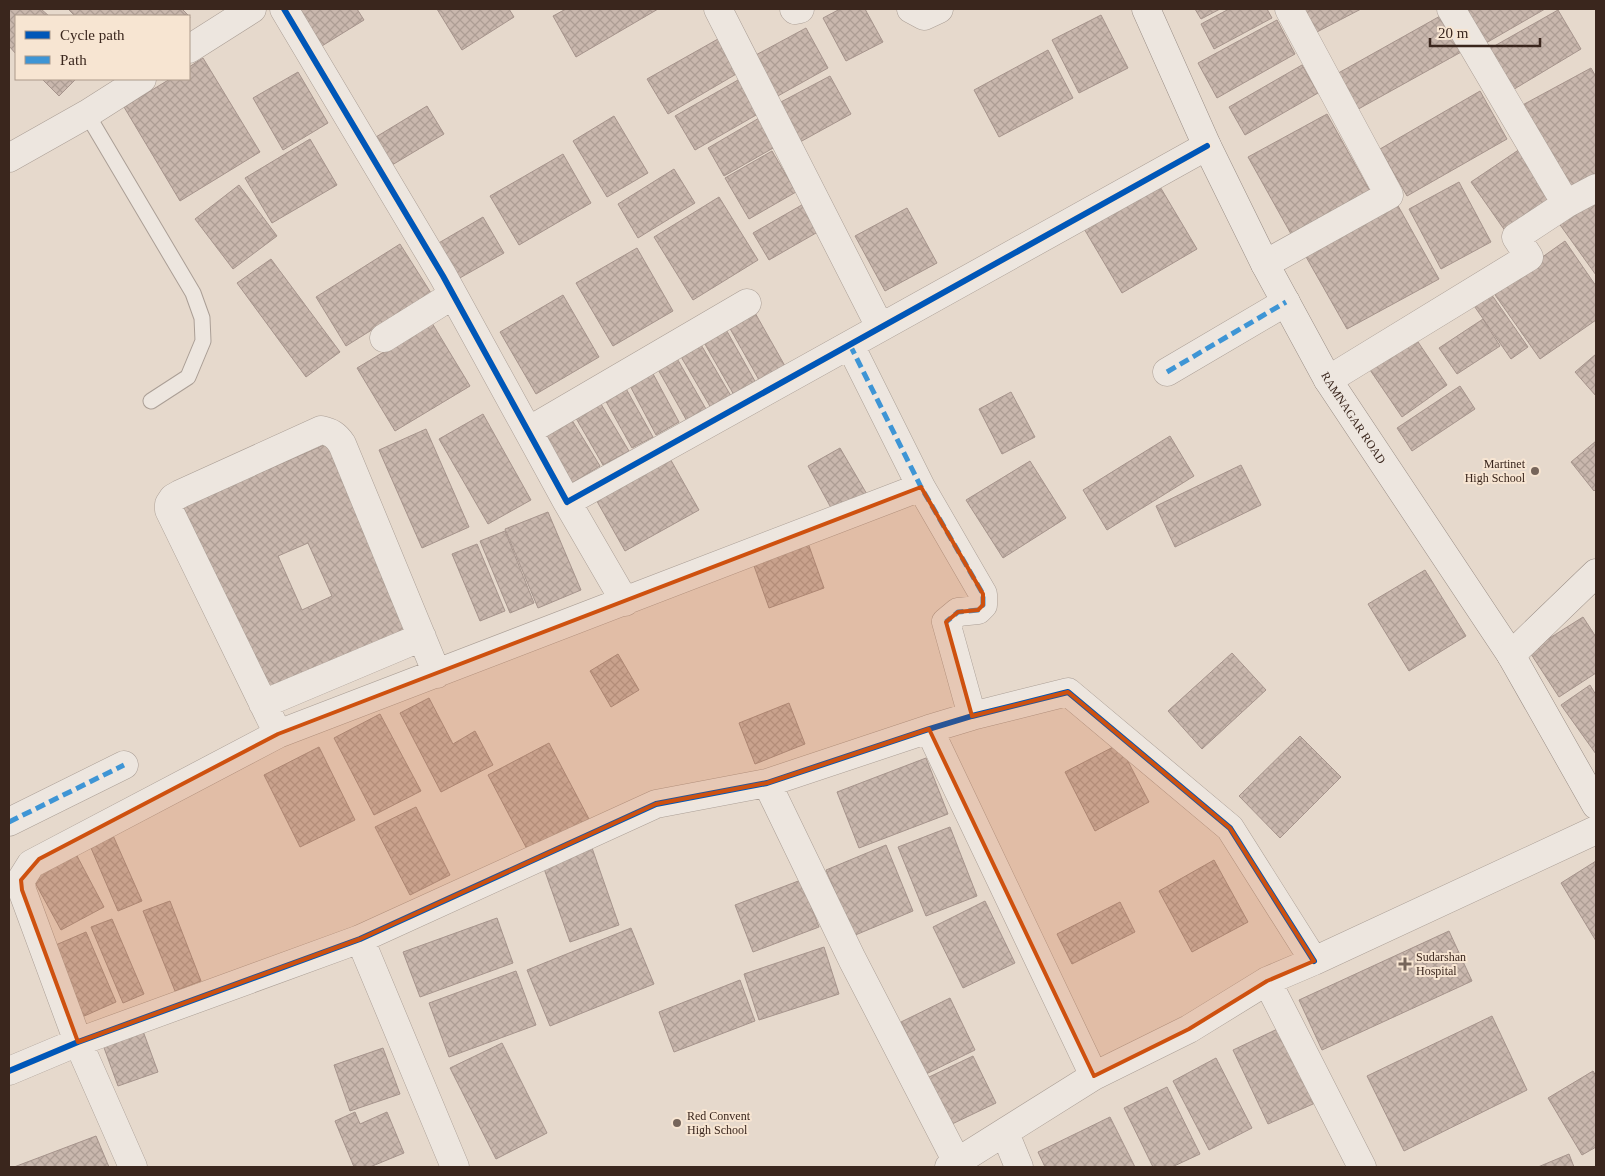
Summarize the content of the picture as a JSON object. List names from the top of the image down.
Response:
{
  "streets": {
    "street": ["RAMNAGAR ROAD"]
  },
  "places": {
    "other": ["Martinet High School", "Red Convent High School"],
    "health": ["Sudarshan Hospital"]
  },
  "legend": ["Cycle path", "Path"],
  "scale_bar": "20 m"
}
